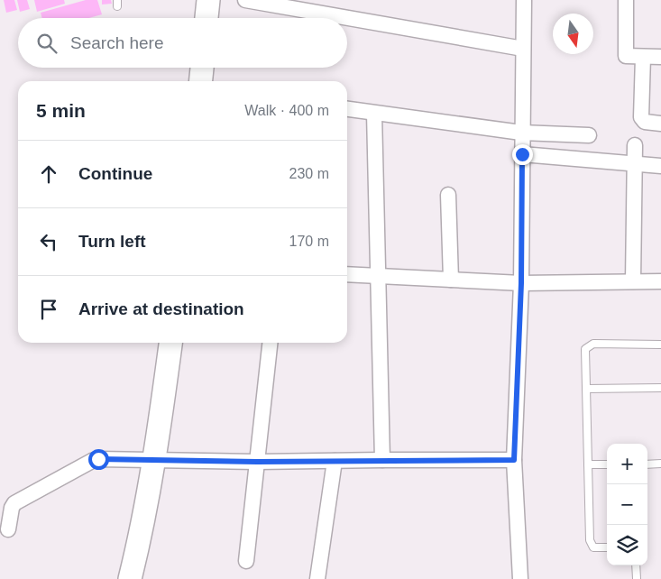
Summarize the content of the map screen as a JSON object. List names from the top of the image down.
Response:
{
  "north": "bottom",
  "page": {
    "search": "Search here",
    "heading": ["5 min", "Walk · 400 m"],
    "list": [
      ["Continue", "230 m"],
      ["Turn left", "170 m"],
      "Arrive at destination"
    ],
    "map_buttons": ["+", "−"]
  }
}
